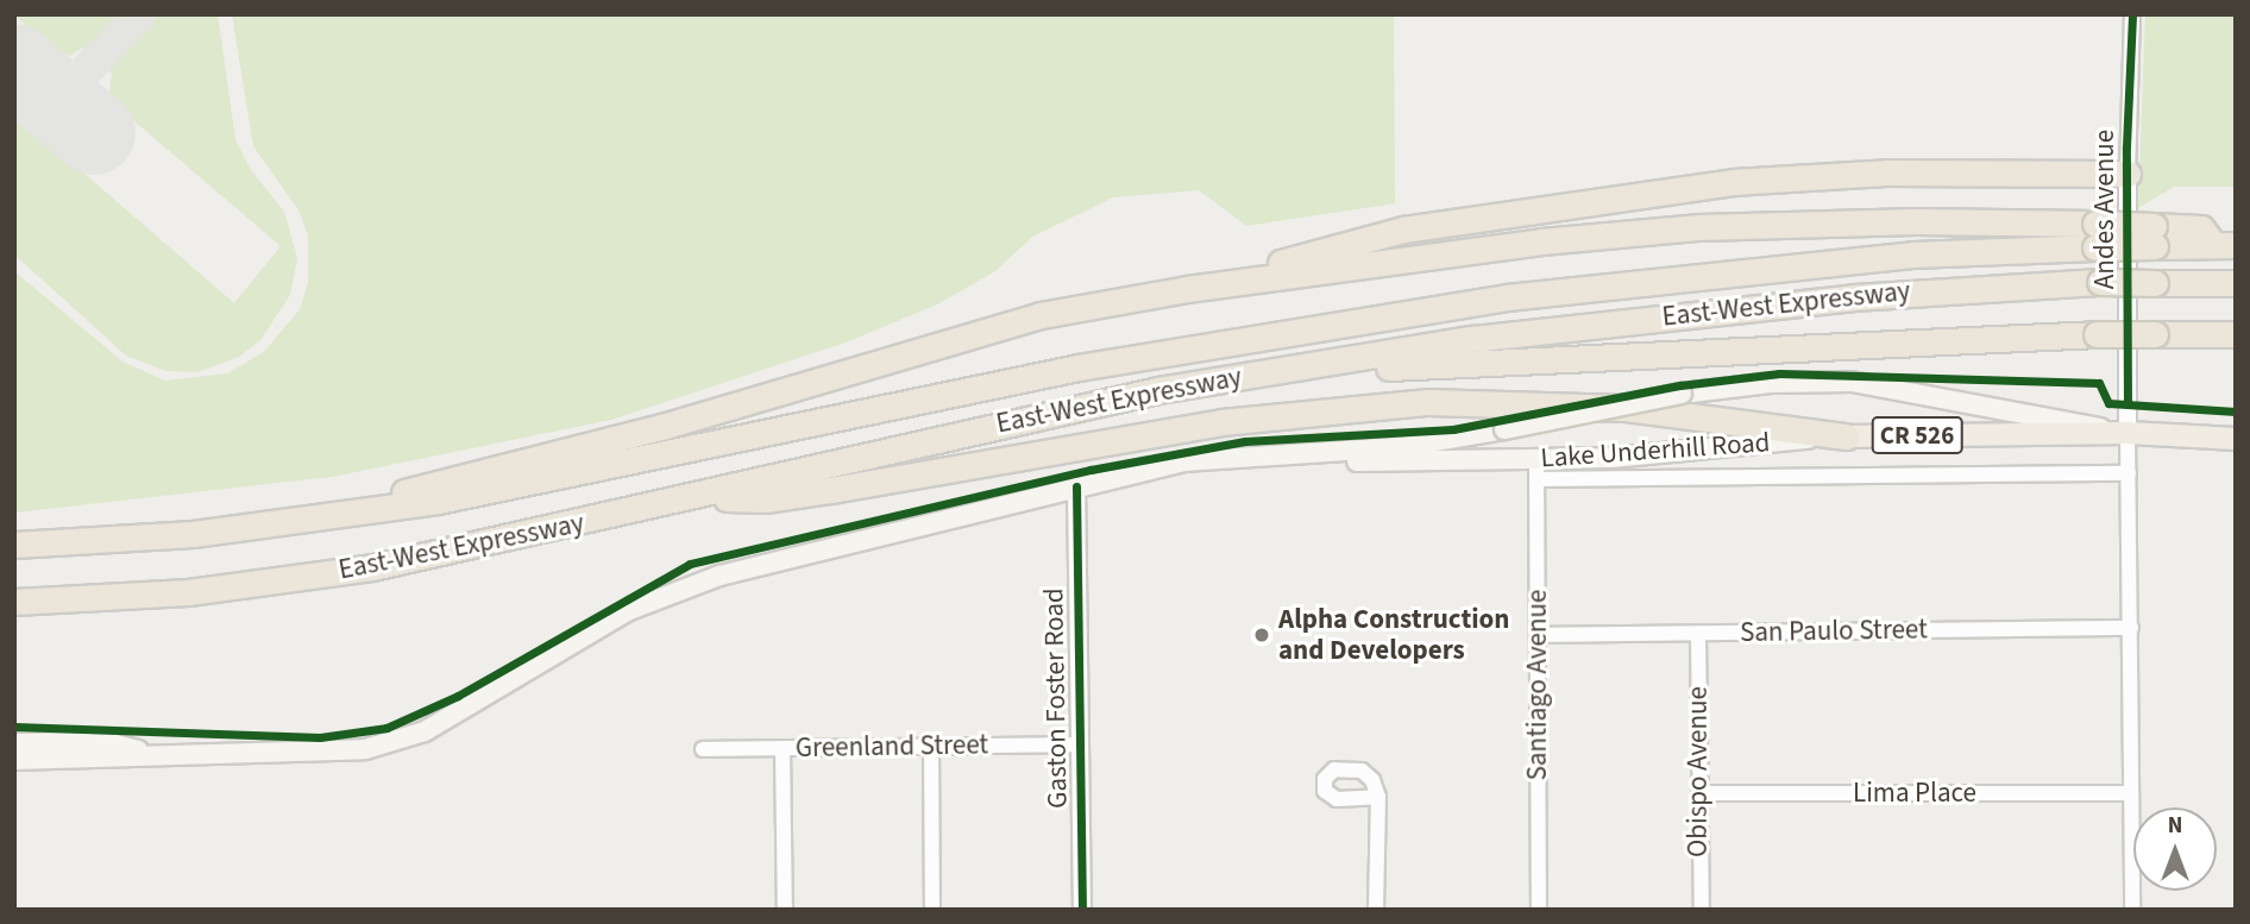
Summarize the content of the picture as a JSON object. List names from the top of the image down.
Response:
{
  "streets": {
    "highway": ["East-West Expressway"],
    "main road": ["CR 526", "Lake Underhill Road"],
    "street": [
      "Andes Avenue",
      "San Paulo Street",
      "Santiago Avenue",
      "Gaston Foster Road",
      "Greenland Street",
      "Obispo Avenue",
      "Lima Place"
    ]
  },
  "crossings": [
    ["Andes Avenue", "Lake Underhill Road"],
    ["Andes Avenue", "San Paulo Street"],
    ["Andes Avenue", "Lima Place"],
    ["Lake Underhill Road", "Santiago Avenue"],
    ["Lake Underhill Road", "Gaston Foster Road"],
    ["San Paulo Street", "Santiago Avenue"],
    ["San Paulo Street", "Obispo Avenue"],
    ["Gaston Foster Road", "Greenland Street"],
    ["Obispo Avenue", "Lima Place"]
  ],
  "places": ["Alpha Construction and Developers"],
  "north": "top"
}
